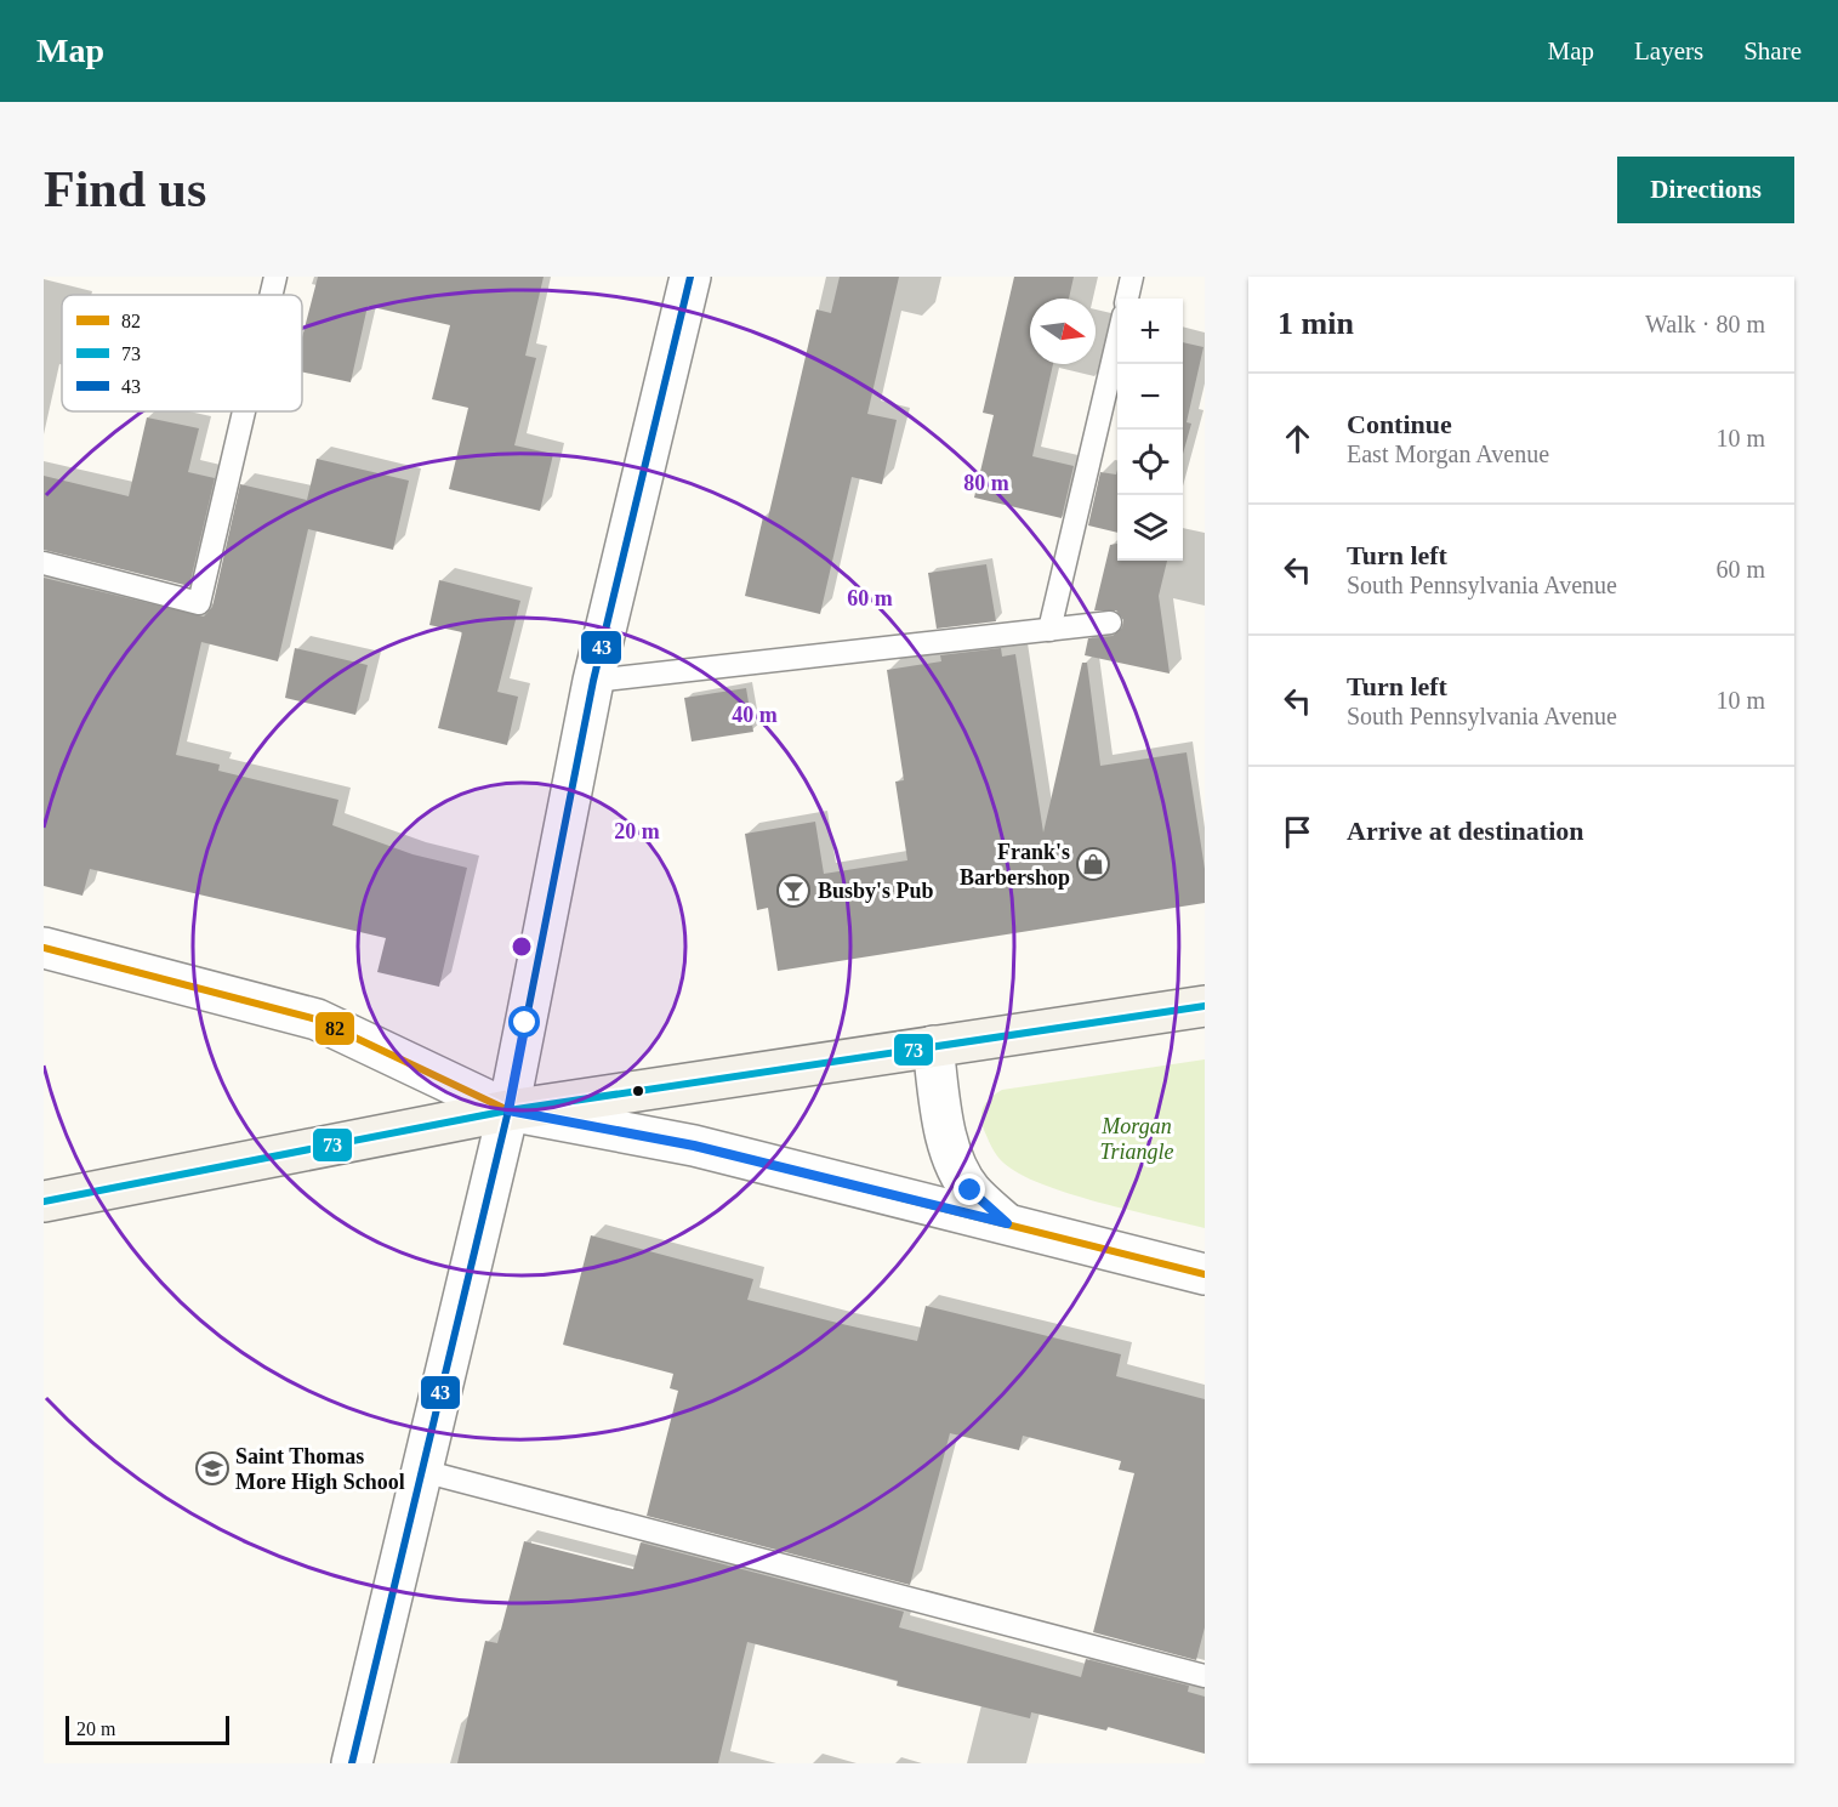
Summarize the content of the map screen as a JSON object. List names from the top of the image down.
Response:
{
  "parks": ["Morgan Triangle"],
  "places": {
    "shop": ["Frank's Barbershop"],
    "bar": ["Busby's Pub"],
    "school or university": ["Saint Thomas More High School"]
  },
  "lines": ["transit line 43", "transit line 82", "transit line 73"],
  "legend": ["82", "73", "43"],
  "scale_bar": "20 m",
  "north": "right",
  "page": {
    "header": "Map",
    "nav": ["Map", "Layers", "Share"],
    "buttons": "Directions",
    "title": "Find us",
    "heading": ["1 min", "Walk · 80 m"],
    "map_buttons": ["+", "−"],
    "list": [
      ["Continue", "East Morgan Avenue", "10 m"],
      ["Turn left", "South Pennsylvania Avenue", "60 m"],
      ["Turn left", "South Pennsylvania Avenue", "10 m"],
      "Arrive at destination"
    ],
    "scale": "20 m"
  },
  "rings": [
    "80 m",
    "60 m",
    "40 m",
    "20 m"
  ]
}
